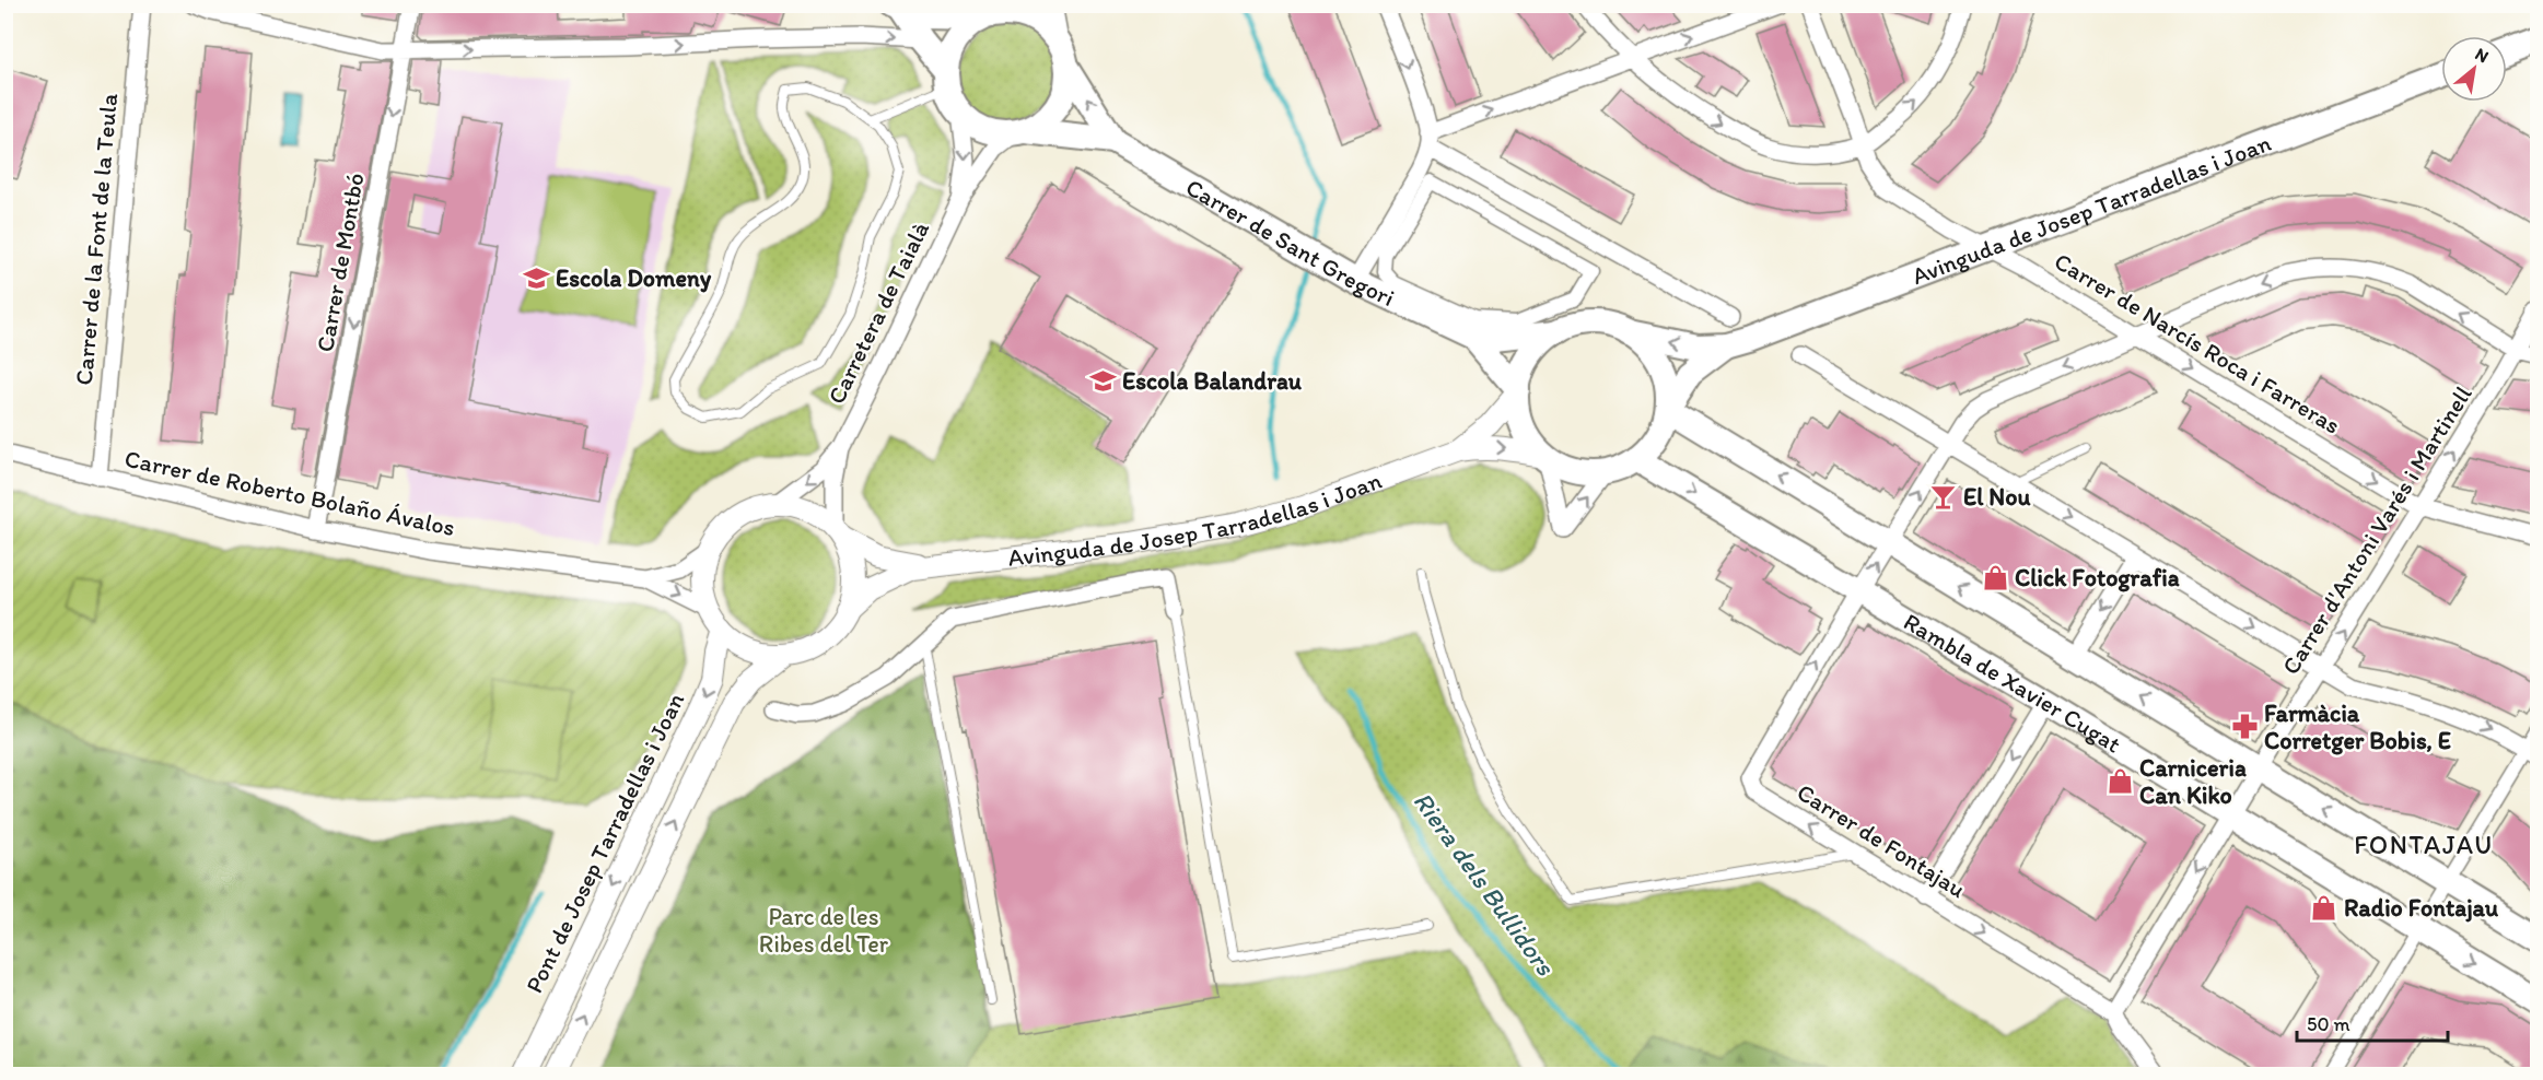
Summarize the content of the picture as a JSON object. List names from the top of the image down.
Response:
{
  "streets": {
    "main road": ["Avinguda de Josep Tarradellas i Joan", "Carrer de Sant Gregori", "Rambla de Xavier Cugat"],
    "street": [
      "Carrer de la Font de la Teula",
      "Carrer de Montbó",
      "Carretera de Taialà",
      "Carrer de Narcís Roca i Farreras",
      "Carrer de Roberto Bolaño Ávalos",
      "Carrer d'Antoni Varés i Martinell",
      "Carrer de Fontajau",
      "Pont de Josep Tarradellas i Joan"
    ]
  },
  "crossings": [
    ["Avinguda de Josep Tarradellas i Joan", "Carrer de Sant Gregori"],
    ["Avinguda de Josep Tarradellas i Joan", "Carretera de Taialà"],
    ["Avinguda de Josep Tarradellas i Joan", "Carrer de Narcís Roca i Farreras"],
    ["Avinguda de Josep Tarradellas i Joan", "Carrer de Roberto Bolaño Ávalos"],
    ["Avinguda de Josep Tarradellas i Joan", "Rambla de Xavier Cugat"],
    ["Avinguda de Josep Tarradellas i Joan", "Pont de Josep Tarradellas i Joan"],
    ["Carrer de la Font de la Teula", "Carrer de Roberto Bolaño Ávalos"],
    ["Carrer de Sant Gregori", "Carretera de Taialà"],
    ["Carrer de Sant Gregori", "Rambla de Xavier Cugat"],
    ["Carrer de Montbó", "Carrer de Roberto Bolaño Ávalos"],
    ["Carretera de Taialà", "Carrer de Roberto Bolaño Ávalos"],
    ["Carretera de Taialà", "Pont de Josep Tarradellas i Joan"],
    ["Carrer de Narcís Roca i Farreras", "Carrer d'Antoni Varés i Martinell"],
    ["Carrer de Roberto Bolaño Ávalos", "Pont de Josep Tarradellas i Joan"],
    ["Carrer d'Antoni Varés i Martinell", "Rambla de Xavier Cugat"],
    ["Carrer d'Antoni Varés i Martinell", "Carrer de Fontajau"],
    ["Rambla de Xavier Cugat", "Carrer de Fontajau"]
  ],
  "one_way": ["Carrer de Montbó", "Carrer de Narcís Roca i Farreras"],
  "districts": ["FONTAJAU"],
  "water": ["Riera dels Bullidors"],
  "parks": ["Parc de les Ribes del Ter"],
  "places": {
    "school or university": ["Escola Domeny", "Escola Balandrau"],
    "bar": ["El Nou"],
    "shop": ["Click Fotografia", "Carniceria Can Kiko", "Radio Fontajau"],
    "pharmacy": ["Farmàcia Corretger Bobis, E"]
  },
  "scale_bar": "50 m",
  "north": "top right"
}
